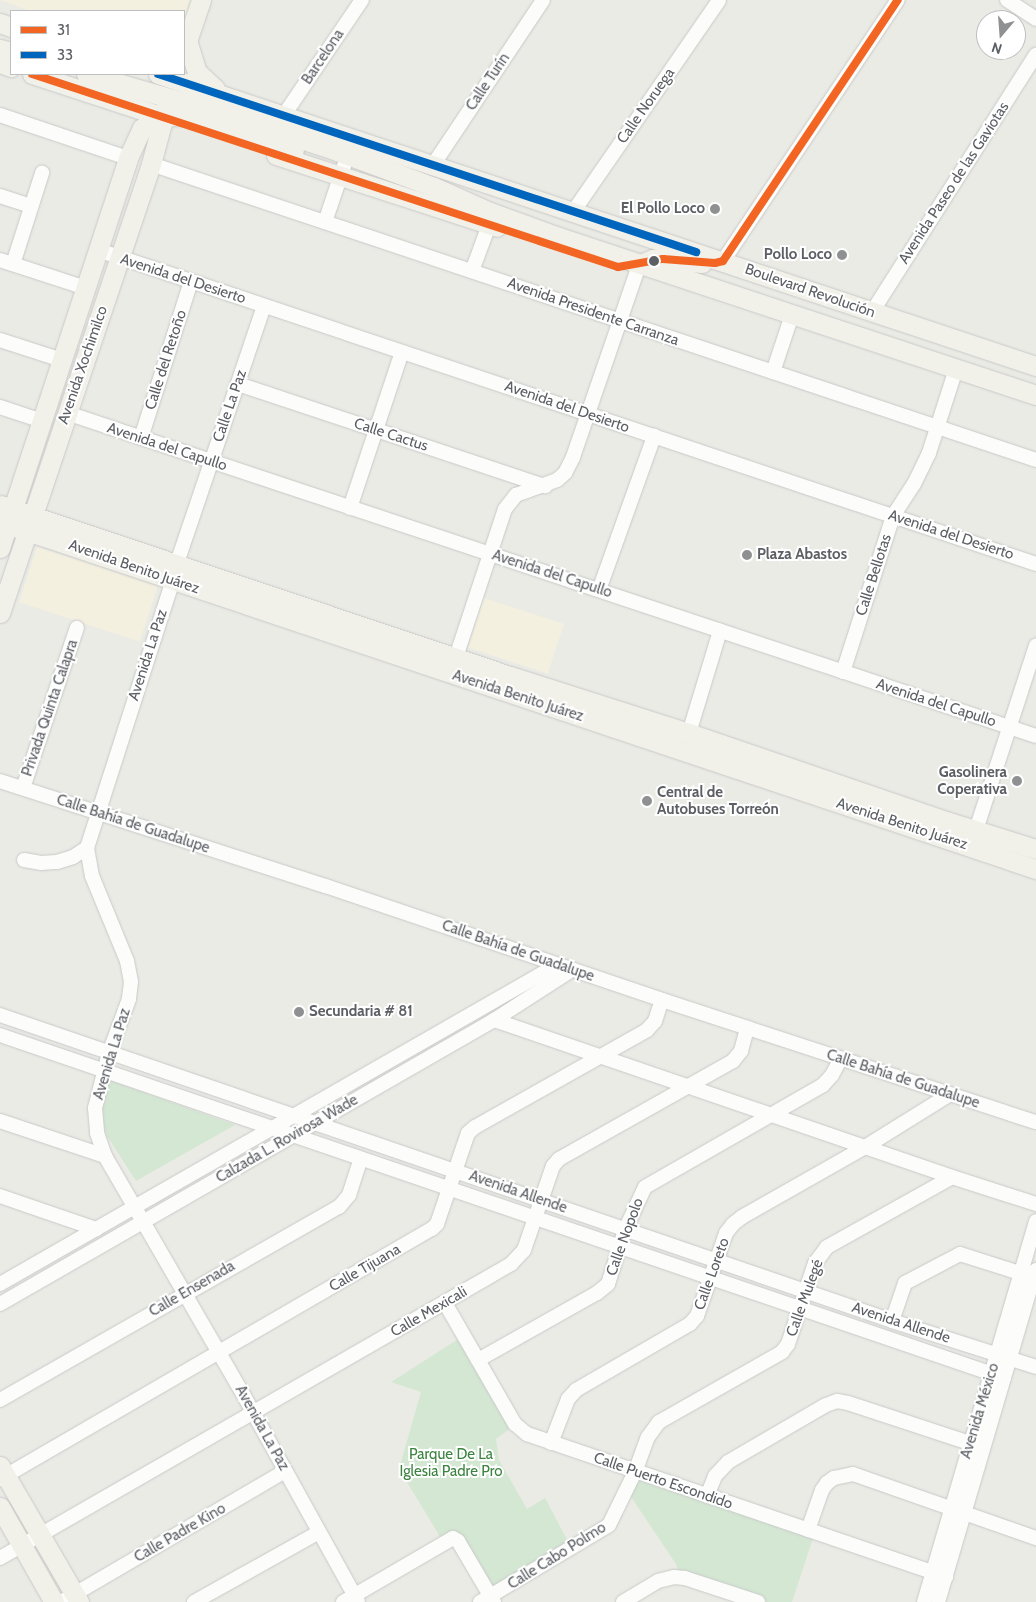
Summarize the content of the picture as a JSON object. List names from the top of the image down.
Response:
{
  "streets": {
    "main road": ["Boulevard Revolución", "Avenida Xochimilco", "Avenida Benito Juárez"],
    "street": [
      "Barcelona",
      "Calle Turín",
      "Calle Noruega",
      "Avenida Paseo de las Gaviotas",
      "Avenida del Desierto",
      "Avenida Presidente Carranza",
      "Calle del Retoño",
      "Calle La Paz",
      "Calle Cactus",
      "Avenida del Capullo",
      "Calle Bellotas",
      "Avenida La Paz",
      "Privada Quinta Calapra",
      "Calle Bahía de Guadalupe",
      "Calzada L. Rovirosa Wade",
      "Avenida Allende",
      "Calle Nopolo",
      "Calle Tijuana",
      "Calle Loreto",
      "Calle Ensenada",
      "Calle Mulegé",
      "Calle Mexicali",
      "Avenida México",
      "Calle Puerto Escondido",
      "Calle Padre Kino",
      "Calle Cabo Polmo"
    ]
  },
  "crossings": [
    ["Barcelona", "Boulevard Revolución"],
    ["Calle Turín", "Boulevard Revolución"],
    ["Calle Noruega", "Boulevard Revolución"],
    ["Avenida Paseo de las Gaviotas", "Boulevard Revolución"],
    ["Avenida del Desierto", "Calle del Retoño"],
    ["Avenida del Desierto", "Avenida Xochimilco"],
    ["Avenida del Desierto", "Calle La Paz"],
    ["Avenida del Desierto", "Calle Bellotas"],
    ["Boulevard Revolución", "Avenida Xochimilco"],
    ["Avenida Presidente Carranza", "Avenida Xochimilco"],
    ["Avenida Presidente Carranza", "Calle Bellotas"],
    ["Calle del Retoño", "Avenida del Capullo"],
    ["Avenida Xochimilco", "Avenida del Capullo"],
    ["Avenida Xochimilco", "Avenida Benito Juárez"],
    ["Calle La Paz", "Calle Cactus"],
    ["Calle La Paz", "Avenida del Capullo"],
    ["Calle La Paz", "Avenida Benito Juárez"],
    ["Calle La Paz", "Avenida La Paz"],
    ["Avenida del Capullo", "Calle Bellotas"],
    ["Avenida Benito Juárez", "Avenida La Paz"],
    ["Avenida La Paz", "Calle Bahía de Guadalupe"],
    ["Avenida La Paz", "Calzada L. Rovirosa Wade"],
    ["Avenida La Paz", "Avenida Allende"],
    ["Avenida La Paz", "Calle Tijuana"],
    ["Avenida La Paz", "Calle Ensenada"],
    ["Avenida La Paz", "Calle Mexicali"],
    ["Avenida La Paz", "Calle Padre Kino"],
    ["Privada Quinta Calapra", "Calle Bahía de Guadalupe"],
    ["Calle Bahía de Guadalupe", "Calzada L. Rovirosa Wade"],
    ["Calle Bahía de Guadalupe", "Calle Nopolo"],
    ["Calle Bahía de Guadalupe", "Calle Tijuana"],
    ["Calle Bahía de Guadalupe", "Calle Loreto"],
    ["Calle Bahía de Guadalupe", "Calle Mexicali"],
    ["Calzada L. Rovirosa Wade", "Avenida Allende"],
    ["Avenida Allende", "Calle Nopolo"],
    ["Avenida Allende", "Calle Tijuana"],
    ["Avenida Allende", "Calle Loreto"],
    ["Avenida Allende", "Calle Ensenada"],
    ["Avenida Allende", "Calle Mulegé"],
    ["Avenida Allende", "Calle Mexicali"],
    ["Avenida Allende", "Avenida México"],
    ["Calle Nopolo", "Calle Puerto Escondido"],
    ["Calle Loreto", "Calle Puerto Escondido"],
    ["Calle Mulegé", "Calle Puerto Escondido"],
    ["Calle Mulegé", "Calle Cabo Polmo"],
    ["Calle Mexicali", "Calle Puerto Escondido"],
    ["Avenida México", "Calle Puerto Escondido"],
    ["Calle Puerto Escondido", "Calle Cabo Polmo"]
  ],
  "parks": ["Parque De La Iglesia Padre Pro"],
  "places": [
    "El Pollo Loco",
    "Pollo Loco",
    "Plaza Abastos",
    "Gasolinera Coperativa",
    "Central de Autobuses Torreón",
    "Secundaria # 81"
  ],
  "lines": ["transit line 31", "transit line 33"],
  "legend": ["31", "33"],
  "north": "bottom"
}
